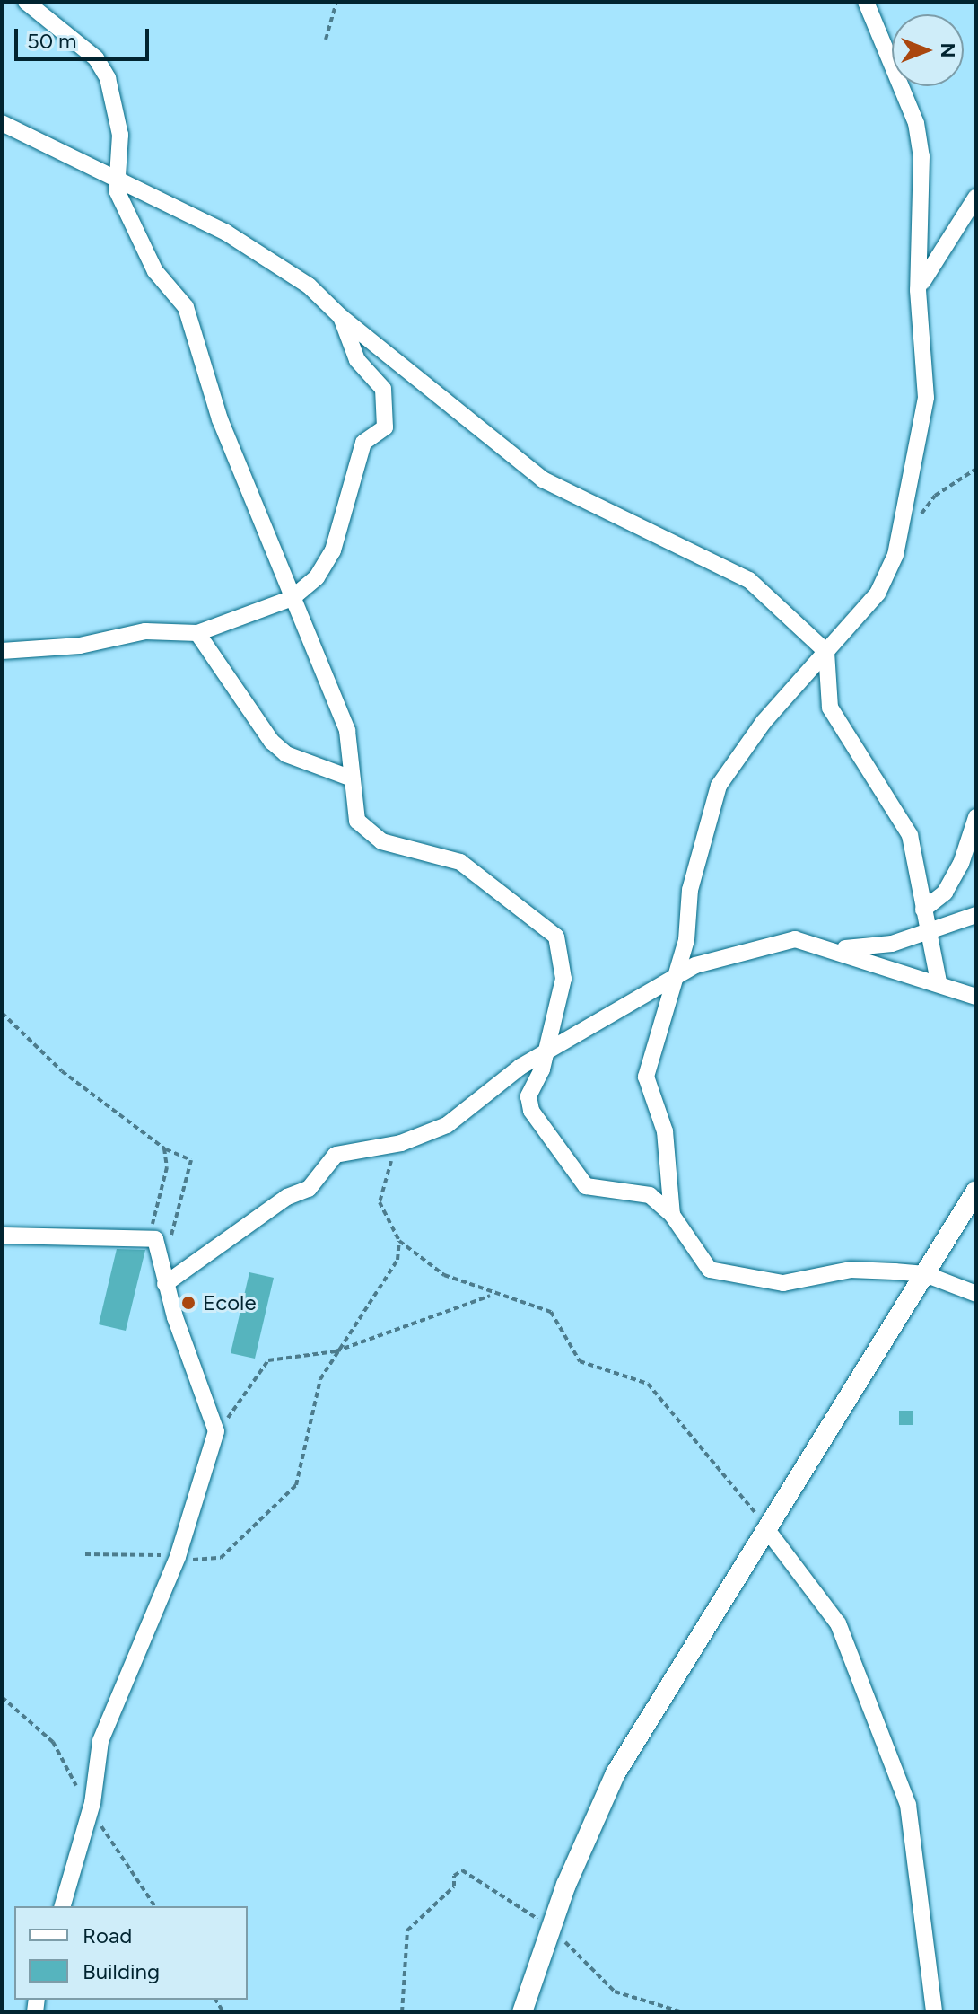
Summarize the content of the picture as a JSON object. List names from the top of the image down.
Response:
{
  "places": ["Ecole"],
  "legend": ["Road", "Building"],
  "scale_bar": "50 m",
  "north": "right"
}
